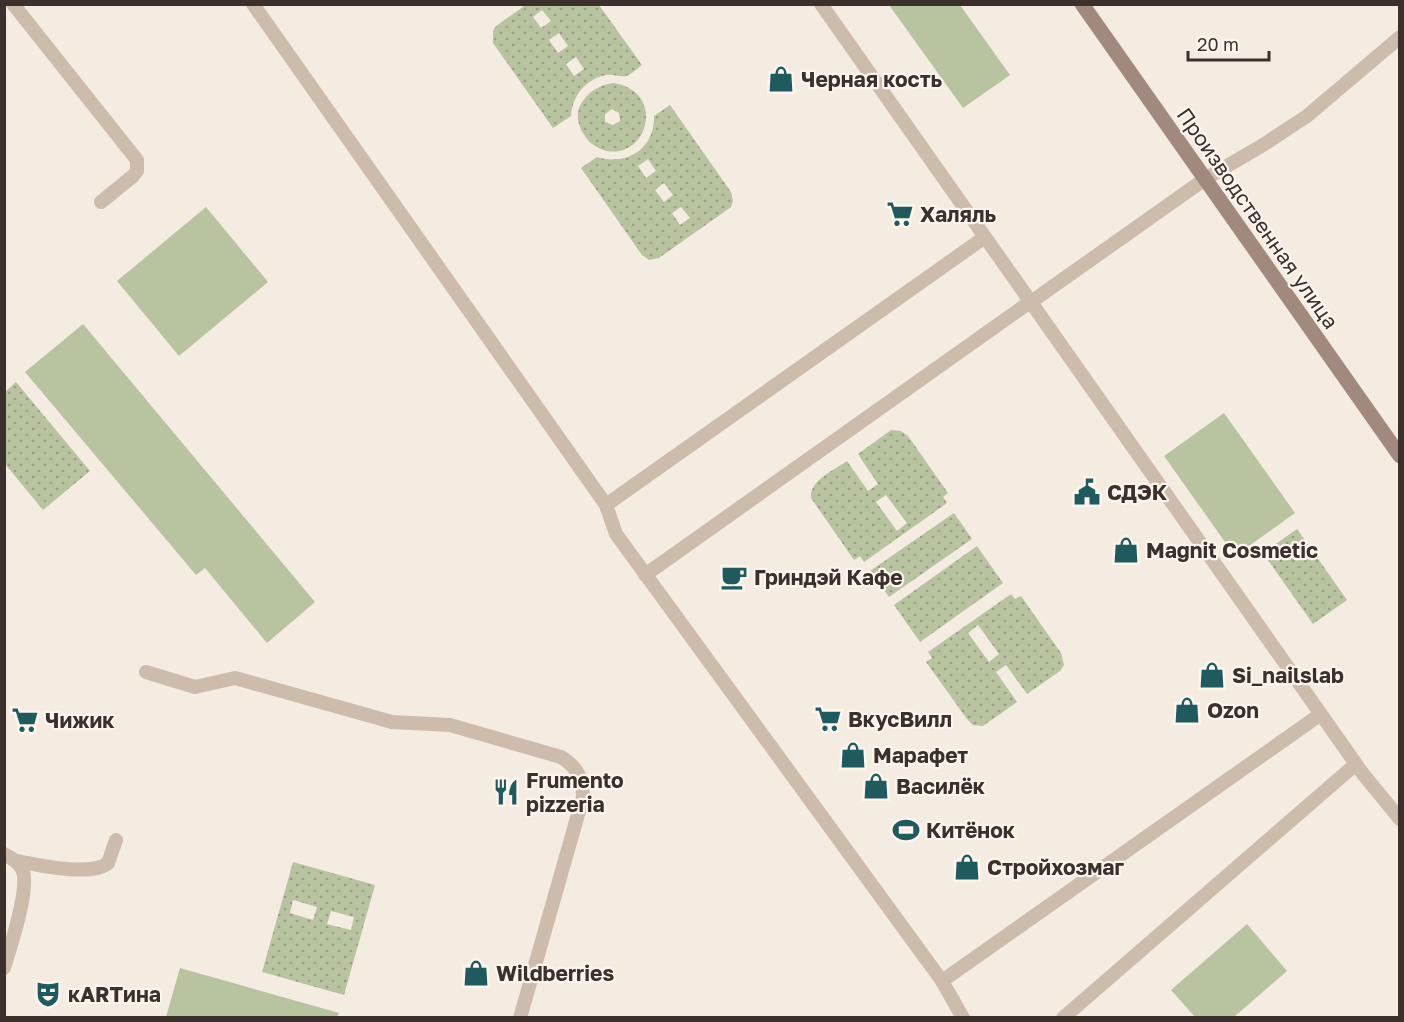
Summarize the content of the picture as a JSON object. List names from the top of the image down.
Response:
{
  "streets": {
    "main road": ["Производственная улица"]
  },
  "places": {
    "shop": [
      "Черная кость",
      "Magnit Cosmetic",
      "Si_nailslab",
      "Ozon",
      "Марафет",
      "Василёк",
      "Стройхозмаг",
      "Wildberries"
    ],
    "supermarket": ["Халяль", "ВкусВилл", "Чижик"],
    "public building": ["СДЭК"],
    "cafe": ["Гриндэй Кафе"],
    "restaurant": ["Frumento pizzeria"],
    "sports": ["Китёнок"],
    "theatre": ["кARTина"]
  },
  "scale_bar": "20 m"
}
